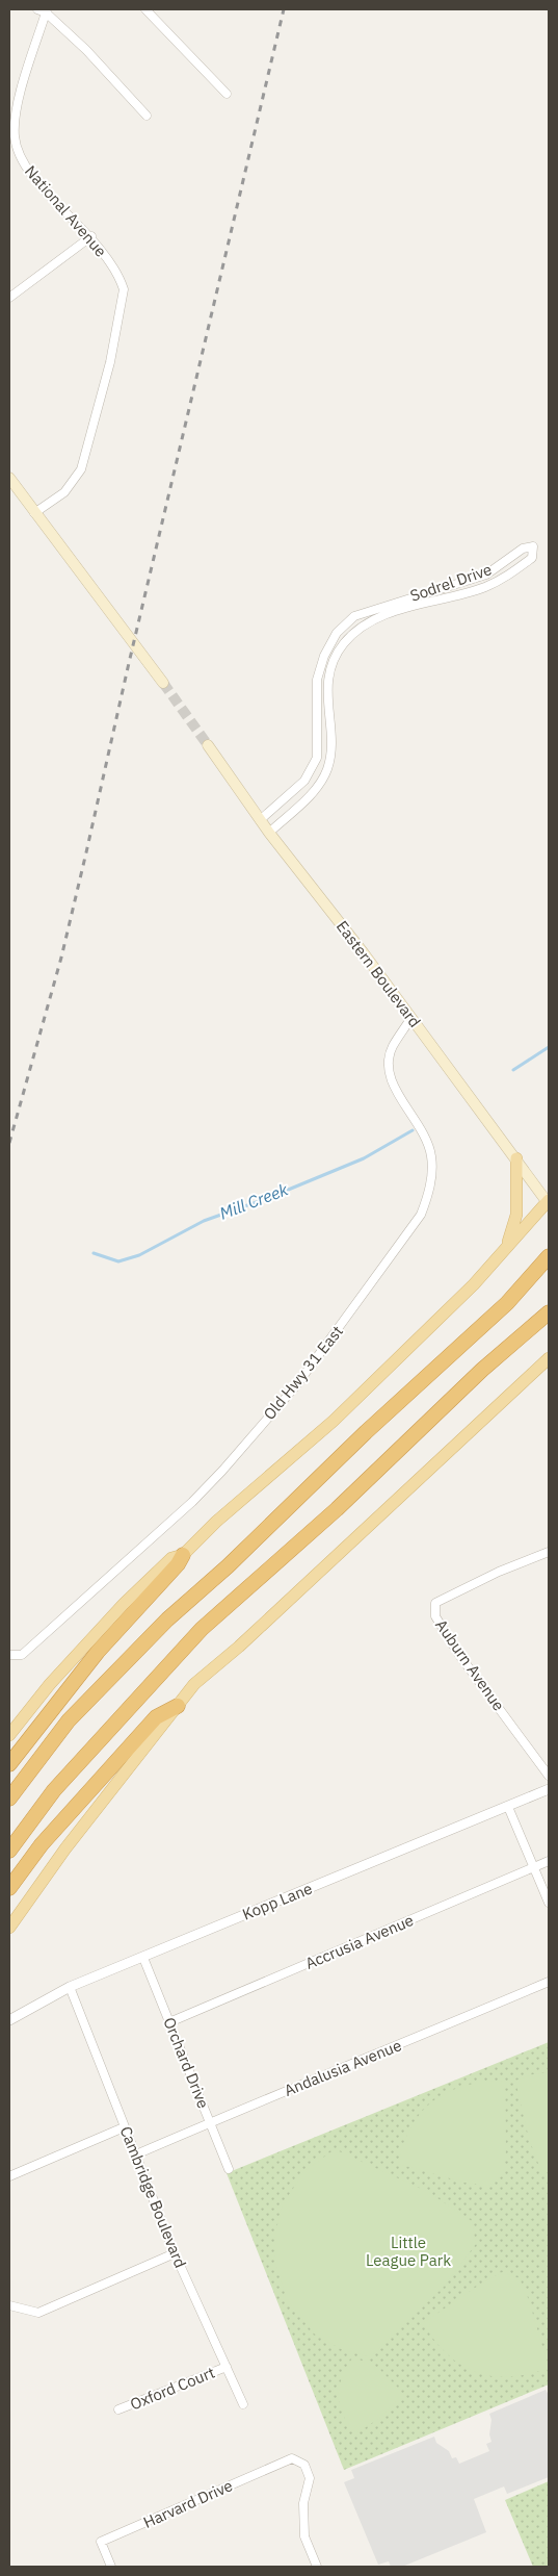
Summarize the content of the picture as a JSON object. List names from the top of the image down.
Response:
{
  "streets": {
    "main road": ["Eastern Boulevard"],
    "street": [
      "National Avenue",
      "Sodrel Drive",
      "Old Hwy 31 East",
      "Auburn Avenue",
      "Kopp Lane",
      "Accrusia Avenue",
      "Orchard Drive",
      "Andalusia Avenue",
      "Cambridge Boulevard",
      "Oxford Court",
      "Harvard Drive"
    ]
  },
  "crossings": [
    ["Sodrel Drive", "Eastern Boulevard"],
    ["Eastern Boulevard", "Old Hwy 31 East"],
    ["Kopp Lane", "Orchard Drive"],
    ["Kopp Lane", "Cambridge Boulevard"],
    ["Accrusia Avenue", "Orchard Drive"],
    ["Orchard Drive", "Andalusia Avenue"],
    ["Andalusia Avenue", "Cambridge Boulevard"],
    ["Cambridge Boulevard", "Oxford Court"]
  ],
  "water": ["Mill Creek"],
  "parks": ["Little League Park"]
}
